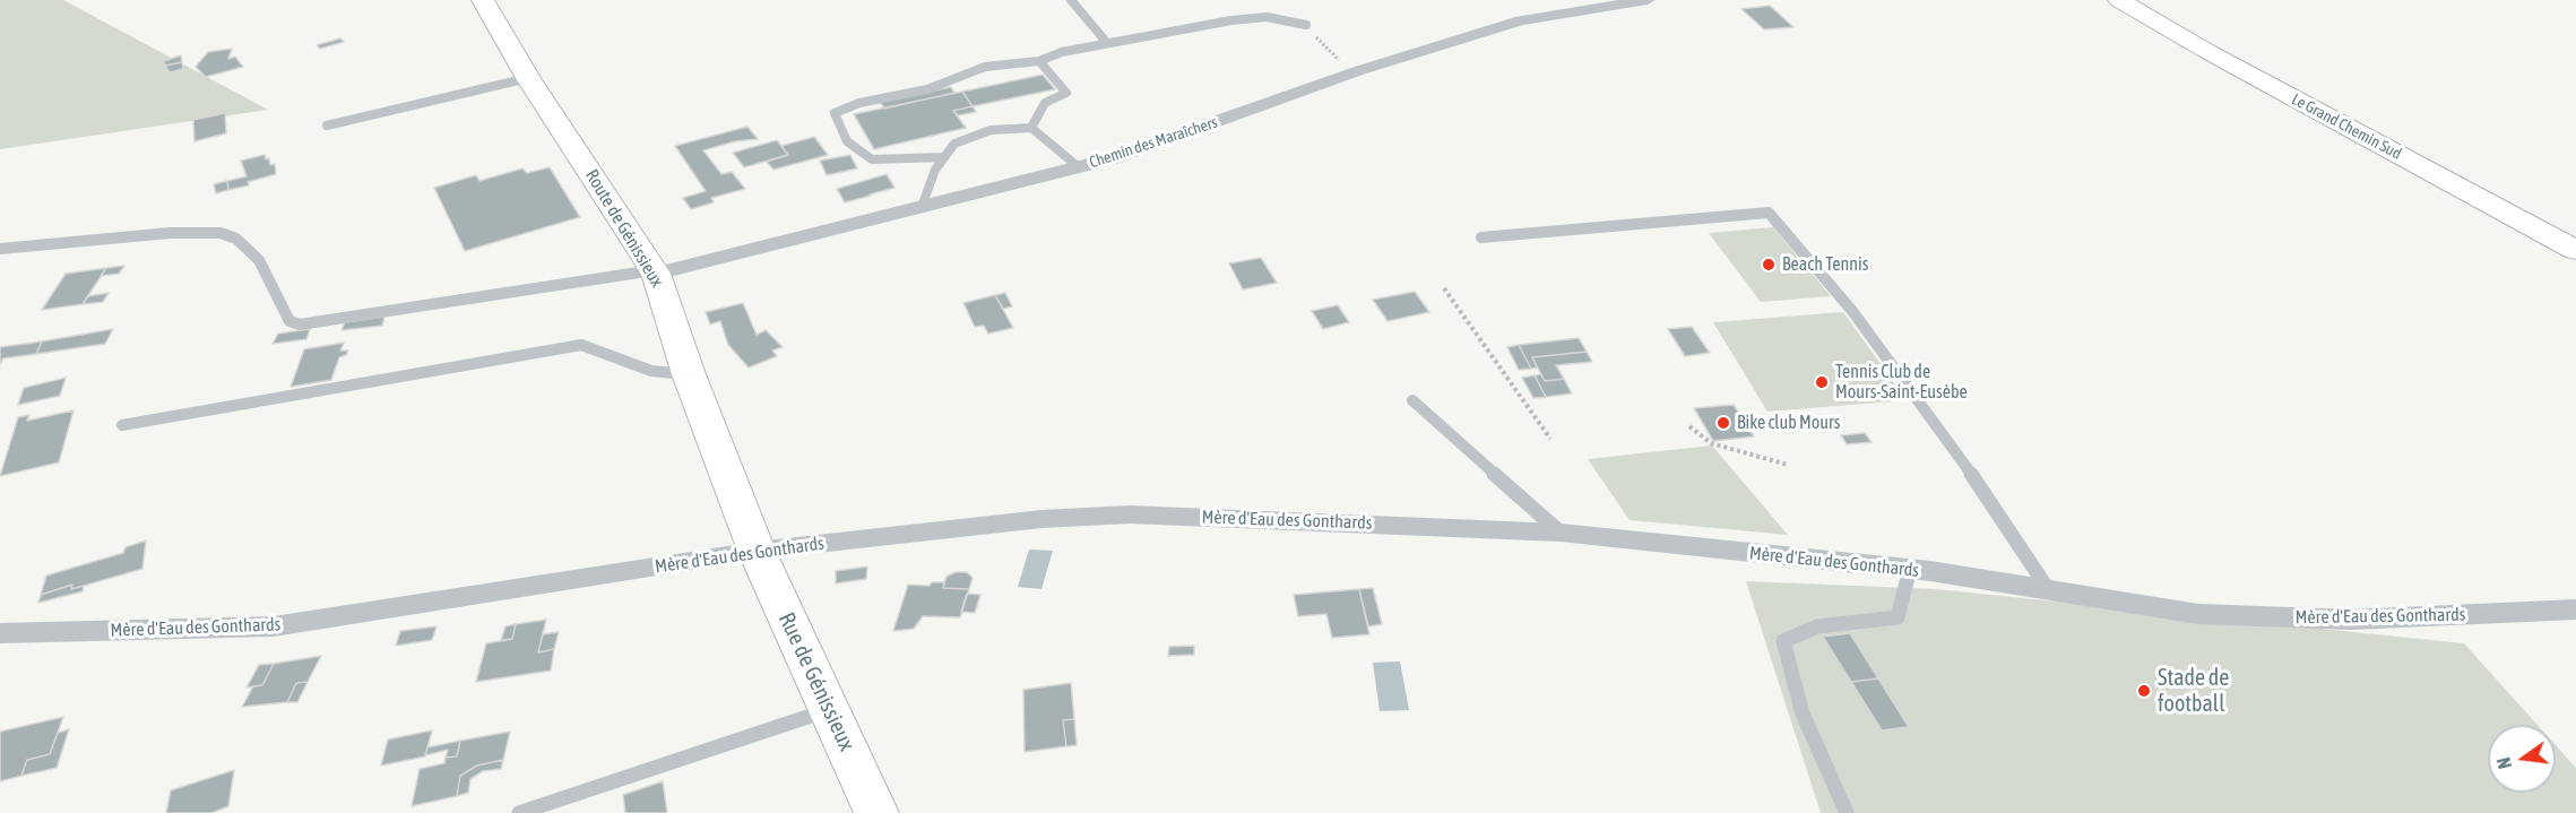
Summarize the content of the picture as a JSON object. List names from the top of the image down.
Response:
{
  "streets": {
    "street": [
      "Le Grand Chemin Sud",
      "Chemin des Maraîchers",
      "Route de Génissieux",
      "Mère d'Eau des Gonthards",
      "Rue de Génissieux"
    ]
  },
  "crossings": [
    ["Chemin des Maraîchers", "Route de Génissieux"],
    ["Route de Génissieux", "Mère d'Eau des Gonthards"],
    ["Route de Génissieux", "Rue de Génissieux"],
    ["Mère d'Eau des Gonthards", "Rue de Génissieux"]
  ],
  "places": [
    "Beach Tennis",
    "Tennis Club de Mours-Saint-Eusèbe",
    "Bike club Mours",
    "Stade de football"
  ],
  "north": "left"
}
